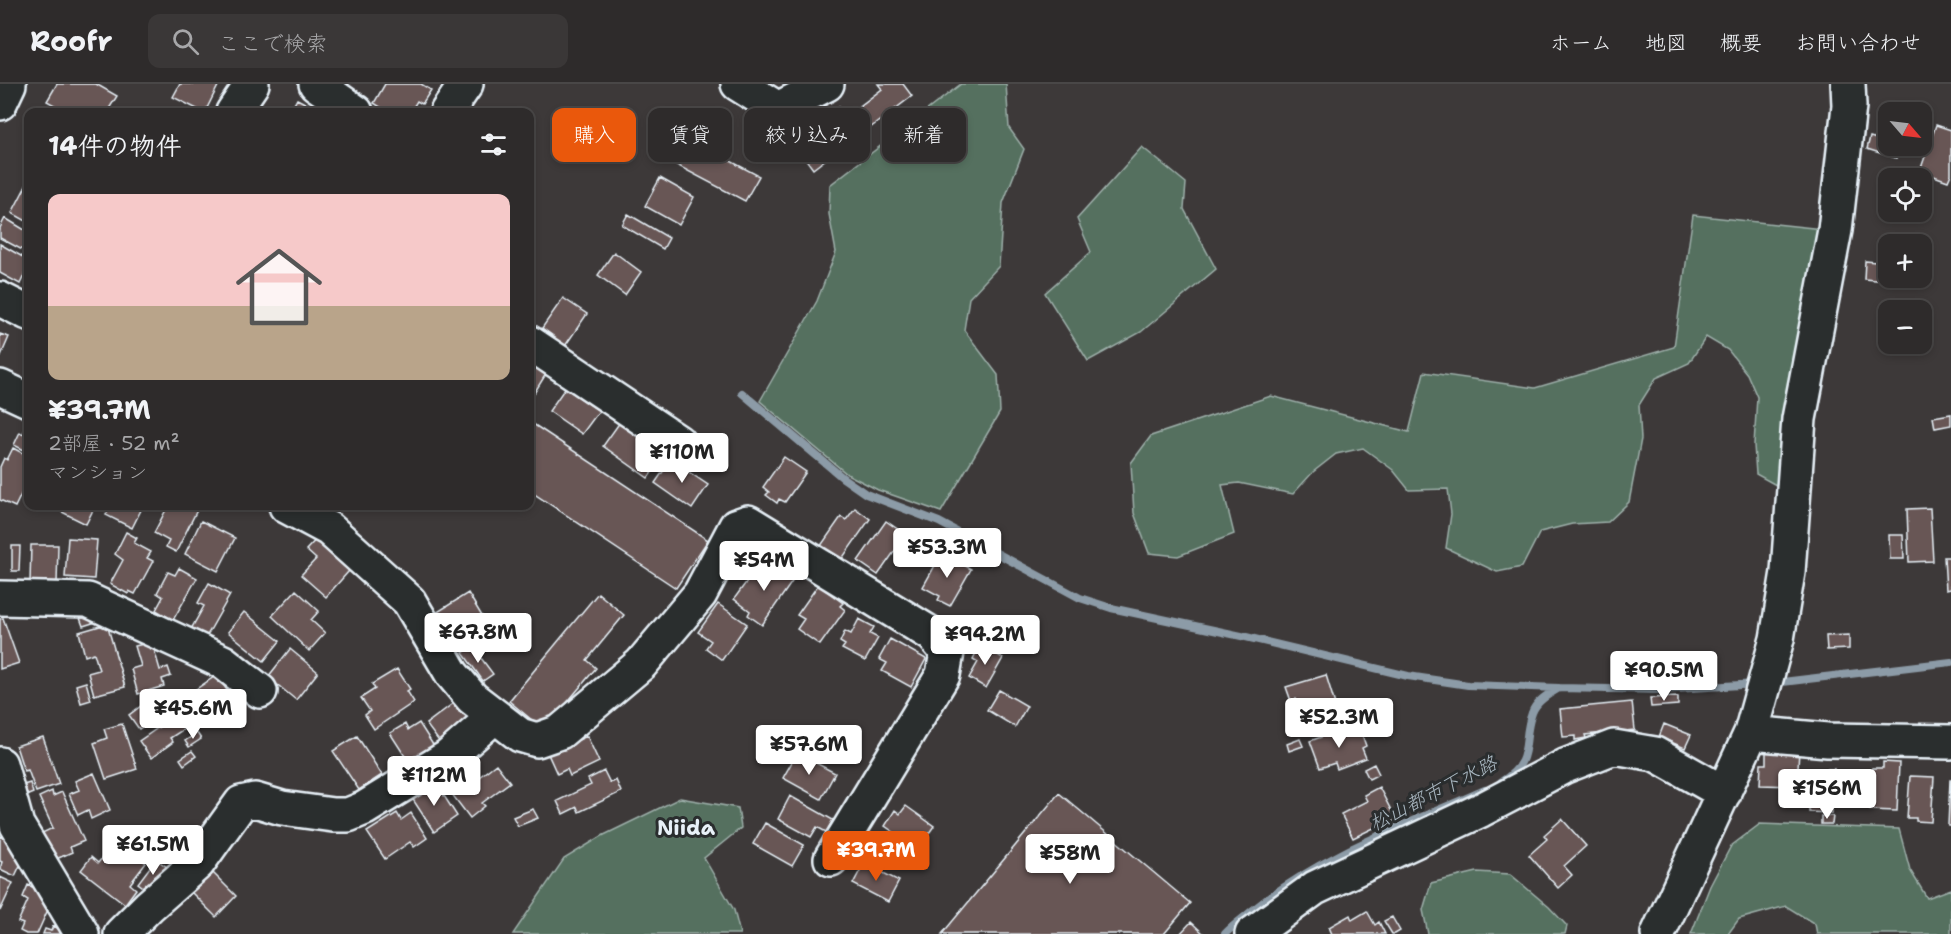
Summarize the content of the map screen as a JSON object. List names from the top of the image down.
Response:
{
  "districts": ["Niida"],
  "water": ["松山都市下水路"],
  "north": "bottom right",
  "page": {
    "header": "Roofr",
    "search": "ここで検索",
    "nav": [
      "ホーム",
      "地図",
      "概要",
      "お問い合わせ"
    ],
    "map_buttons": ["+", "−"],
    "chip": [
      "購入",
      "賃貸",
      "絞り込み",
      "新着"
    ],
    "heading": "14件の物件",
    "list": [
      {
        "name": "¥39.7M",
        "note": "2部屋 · 52 m² · マンション"
      }
    ],
    "price": [
      "¥110M",
      "¥53.3M",
      "¥54M",
      "¥67.8M",
      "¥94.2M",
      "¥90.5M",
      "¥45.6M",
      "¥52.3M",
      "¥57.6M",
      "¥112M",
      "¥156M",
      "¥61.5M",
      "¥39.7M",
      "¥58M"
    ]
  }
}
